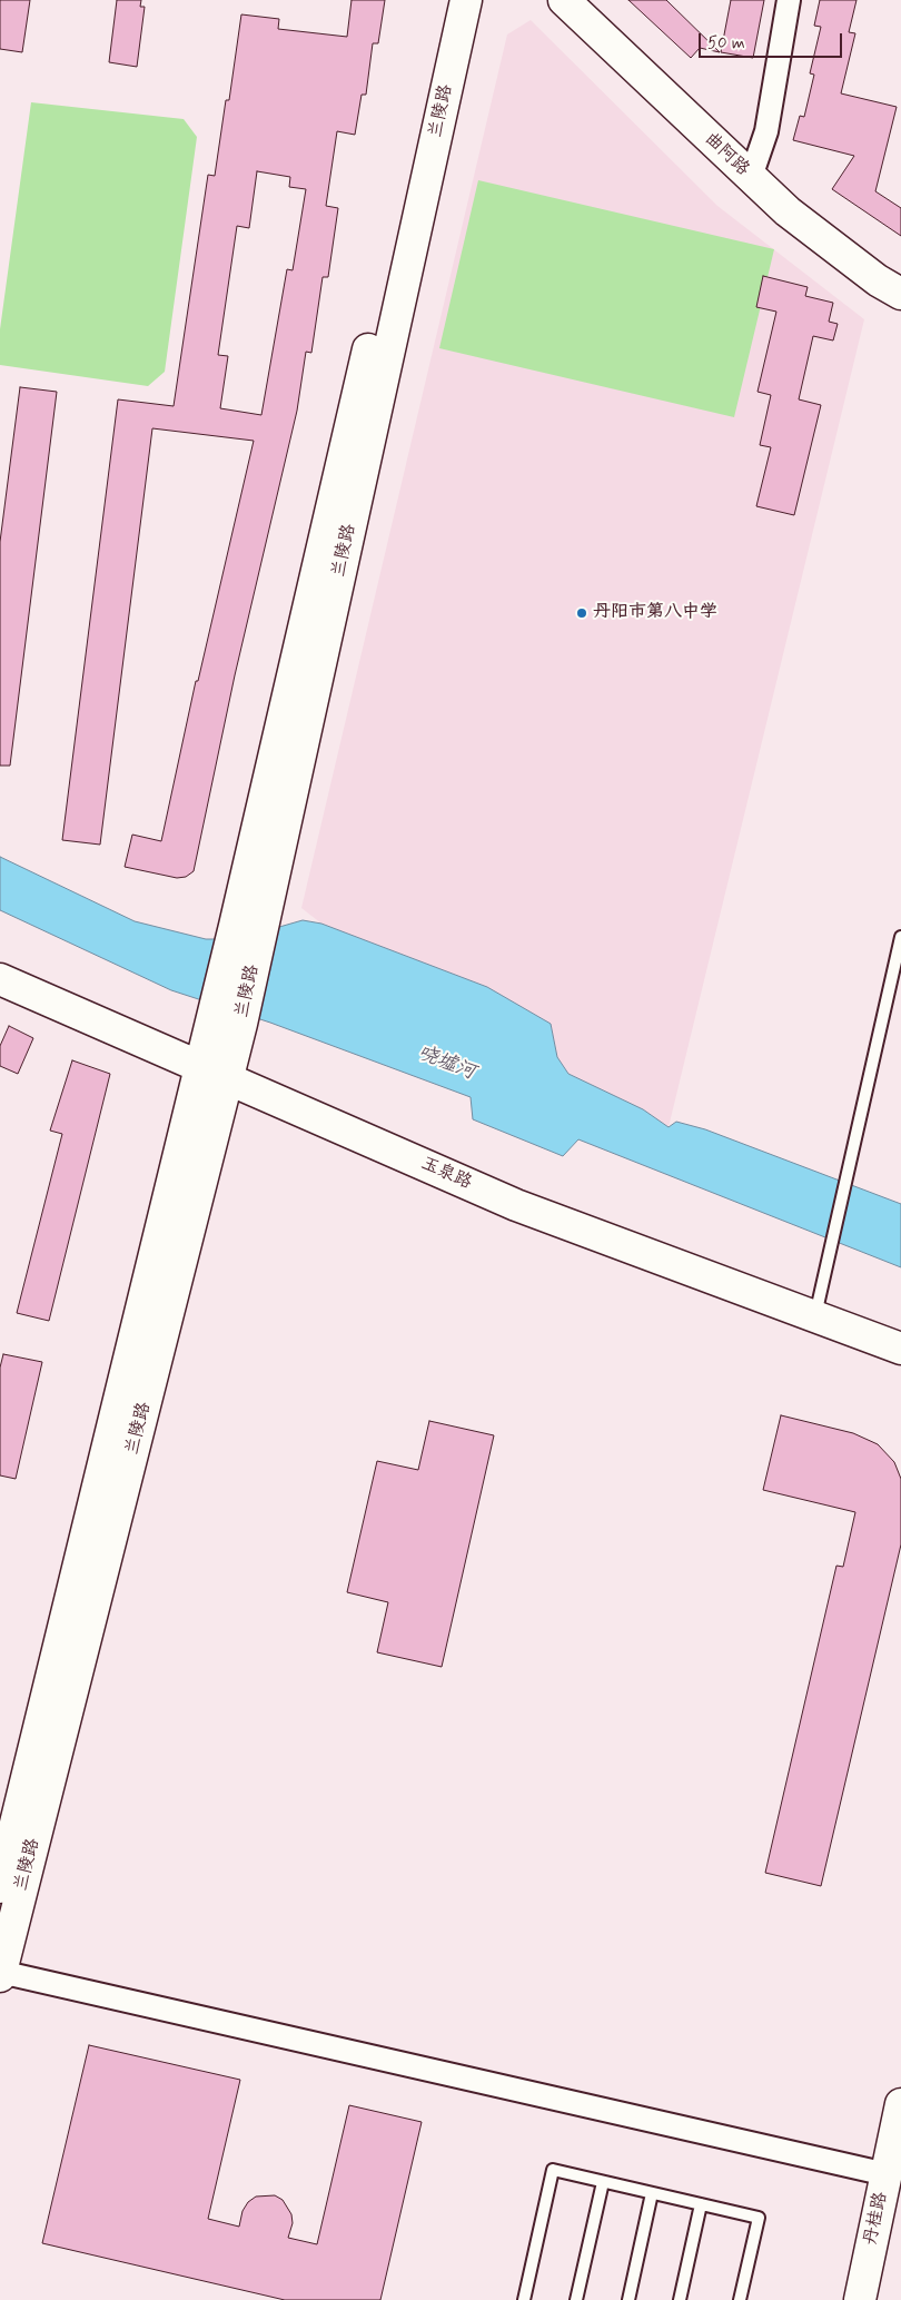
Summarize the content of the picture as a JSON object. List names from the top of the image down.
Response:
{
  "streets": {
    "street": [
      "兰陵路",
      "曲阿路",
      "玉泉路",
      "丹桂路"
    ]
  },
  "crossings": [
    ["兰陵路", "玉泉路"]
  ],
  "water": ["哓墟河"],
  "places": ["丹阳市第八中学"],
  "scale_bar": "50 m"
}
